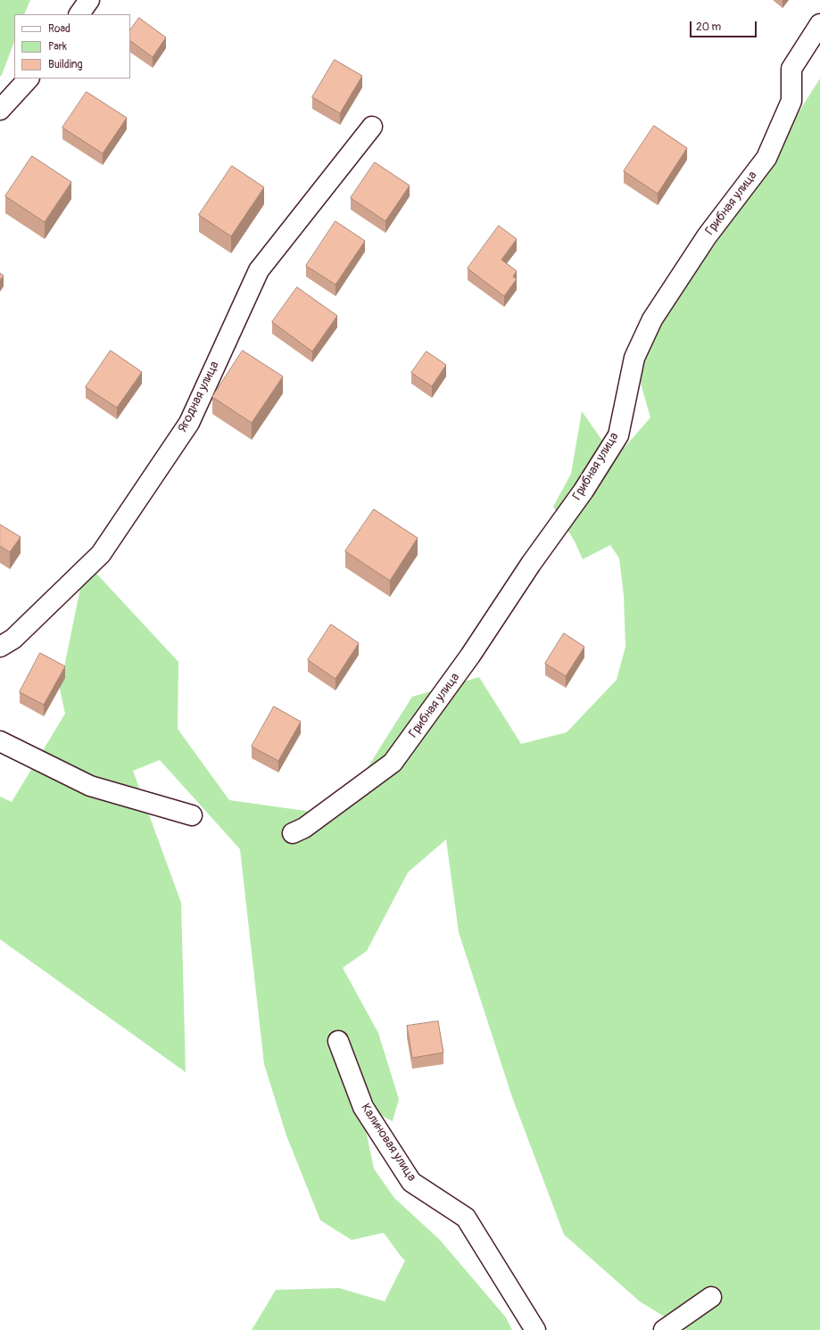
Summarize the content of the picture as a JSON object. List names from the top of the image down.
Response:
{
  "streets": {
    "street": ["Грибная улица", "Ягодная улица", "Калиновая улица"]
  },
  "legend": ["Road", "Park", "Building"],
  "scale_bar": "20 m"
}
